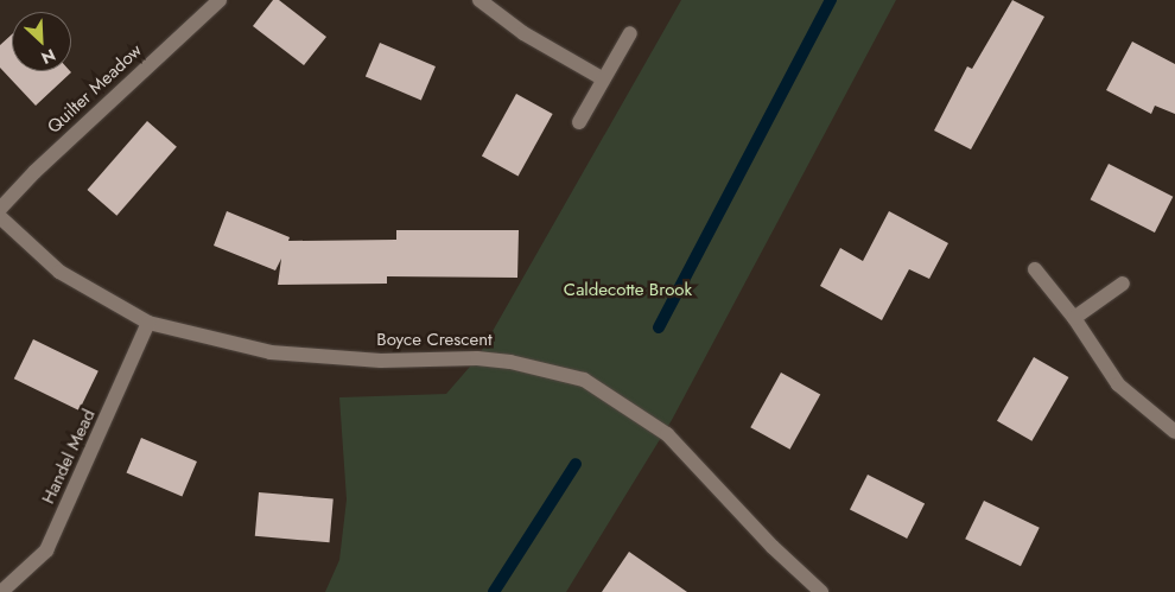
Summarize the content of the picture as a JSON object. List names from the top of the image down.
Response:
{
  "streets": {
    "street": ["Quilter Meadow", "Boyce Crescent", "Handel Mead"]
  },
  "crossings": [
    ["Boyce Crescent", "Handel Mead"]
  ],
  "parks": ["Caldecotte Brook"],
  "north": "bottom right"
}
